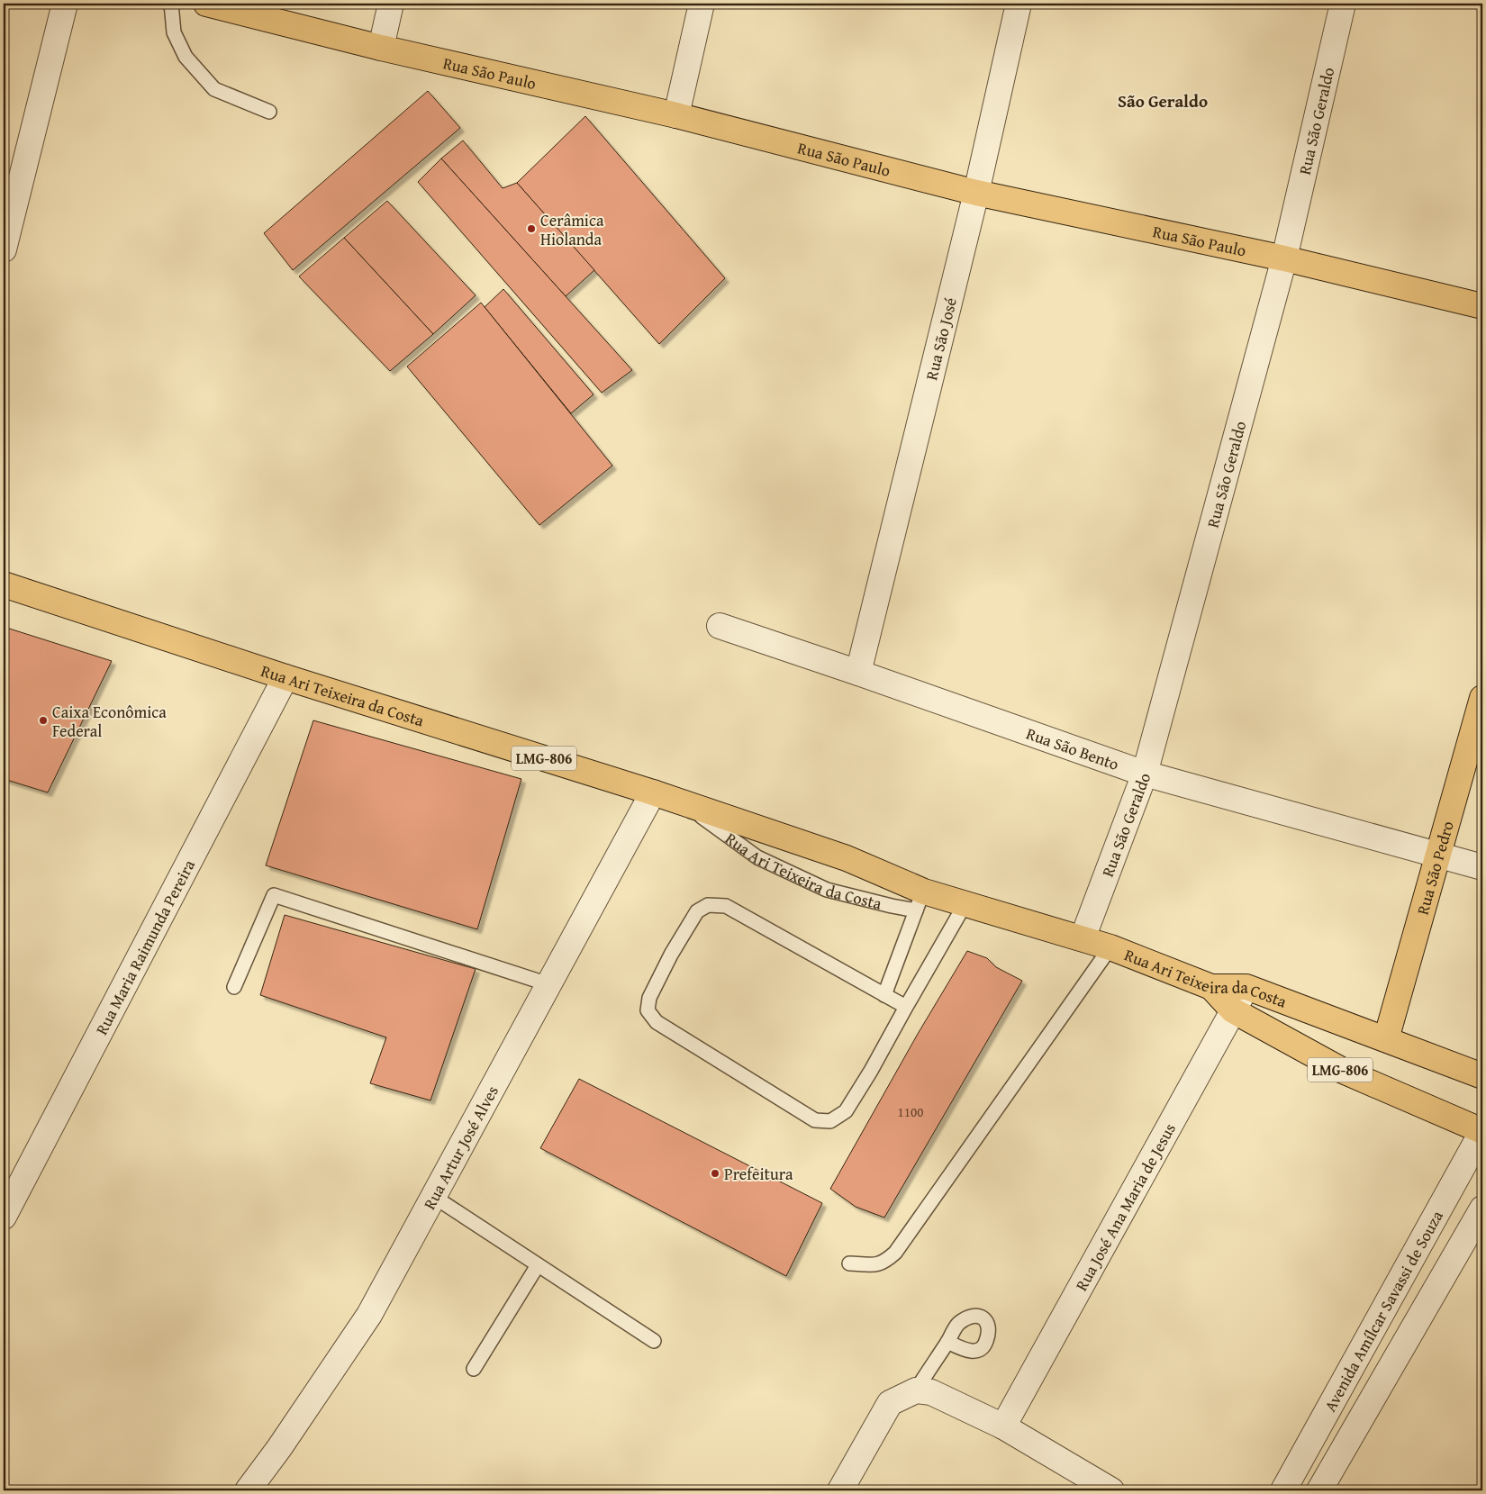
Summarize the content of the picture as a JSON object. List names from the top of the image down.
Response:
{
  "streets": {
    "highway": [
      "Rua São Paulo",
      "Rua Ari Teixeira da Costa",
      "LMG-806",
      "Rua São Pedro"
    ],
    "street": [
      "Rua São Geraldo",
      "Rua São José",
      "Rua São Bento",
      "Rua Maria Raimunda Pereira",
      "Rua Artur José Alves",
      "Rua José Ana Maria de Jesus",
      "Avenida Amílcar Savassi de Souza"
    ]
  },
  "crossings": [
    ["Rua São Paulo", "Rua São Geraldo"],
    ["Rua São Paulo", "Rua São José"],
    ["Rua São Geraldo", "Rua Ari Teixeira da Costa"],
    ["Rua São Geraldo", "Rua São Bento"],
    ["Rua São José", "Rua São Bento"],
    ["Rua Ari Teixeira da Costa", "LMG-806"],
    ["Rua Ari Teixeira da Costa", "Rua São Pedro"],
    ["Rua Ari Teixeira da Costa", "Rua Maria Raimunda Pereira"],
    ["Rua Ari Teixeira da Costa", "Rua Artur José Alves"],
    ["Rua Ari Teixeira da Costa", "Rua José Ana Maria de Jesus"],
    ["Rua São Bento", "Rua São Pedro"],
    ["LMG-806", "Rua José Ana Maria de Jesus"],
    ["LMG-806", "Avenida Amílcar Savassi de Souza"]
  ],
  "districts": ["São Geraldo"],
  "places": ["Cerâmica Hiolanda", "Caixa Econômica Federal", "Prefeitura"],
  "house_numbers": ["1100"]
}
